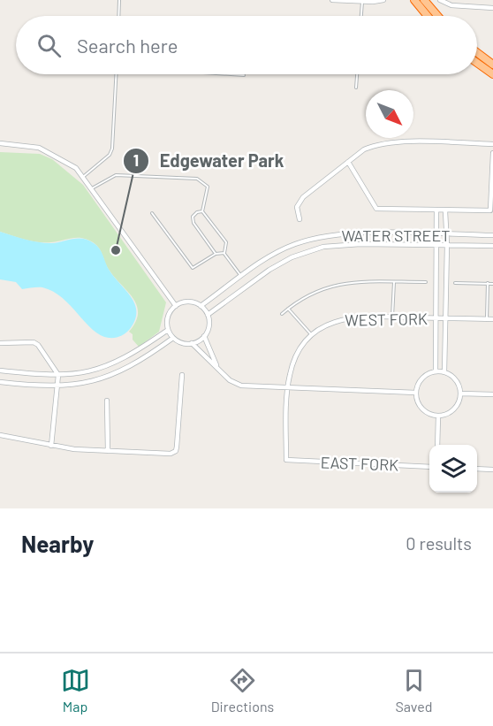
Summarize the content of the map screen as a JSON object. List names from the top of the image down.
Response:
{
  "streets": {
    "street": ["WATER STREET", "WEST FORK", "EAST FORK"]
  },
  "crossings": [
    ["WEST FORK", "EAST FORK"]
  ],
  "places": ["Edgewater Park"],
  "north": "bottom right",
  "page": {
    "search": "Search here",
    "heading": ["Nearby", "0 results"],
    "nav": ["Map", "Directions", "Saved"]
  }
}
